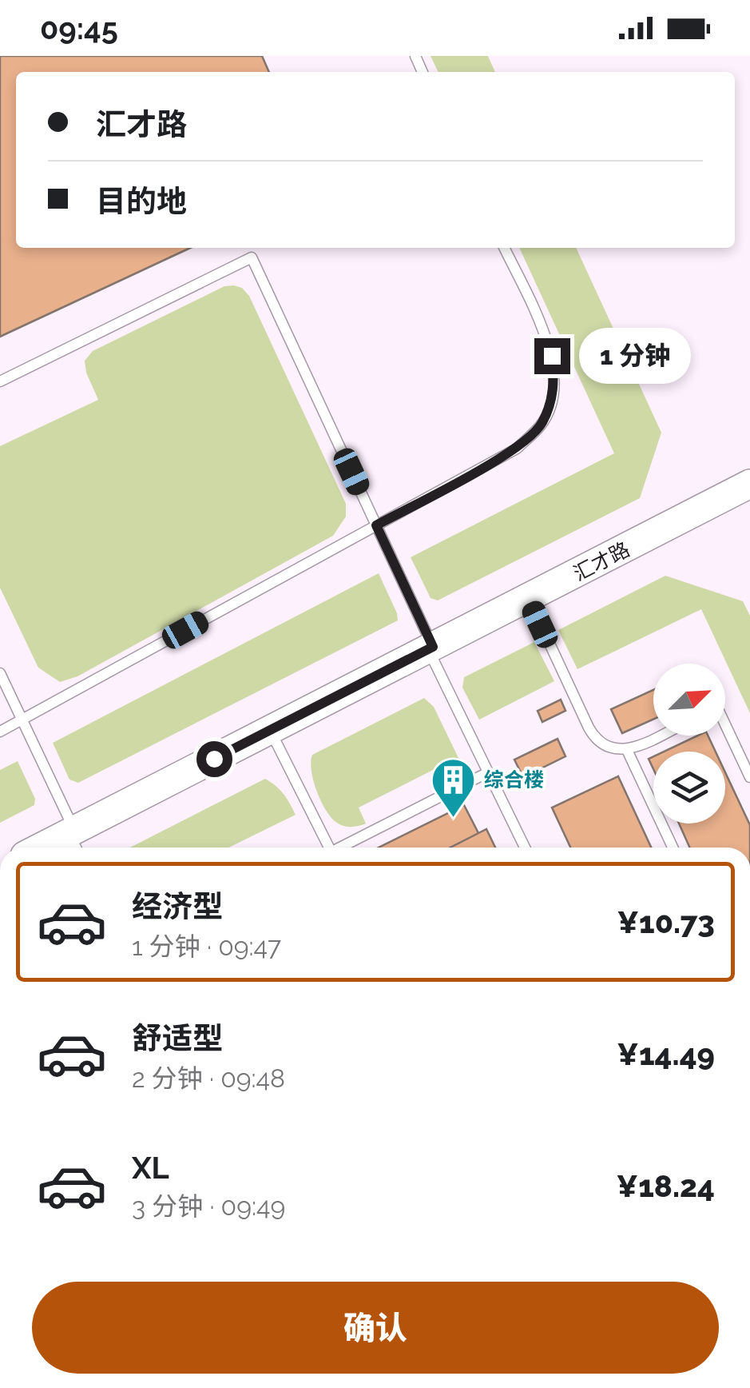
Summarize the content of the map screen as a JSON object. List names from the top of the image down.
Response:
{
  "streets": {
    "main road": ["汇才路"]
  },
  "places": {
    "building": ["综合楼"]
  },
  "north": "top right",
  "page": {
    "status": "09:45",
    "banner": ["汇才路", "目的地"],
    "bubble": "1 分钟",
    "list": [
      {
        "name": "经济型",
        "note": "1 分钟 · 09:47",
        "value": "¥10.73"
      },
      {
        "name": "舒适型",
        "note": "2 分钟 · 09:48",
        "value": "¥14.49"
      },
      {
        "name": "XL",
        "note": "3 分钟 · 09:49",
        "value": "¥18.24"
      }
    ],
    "buttons": "确认"
  }
}
